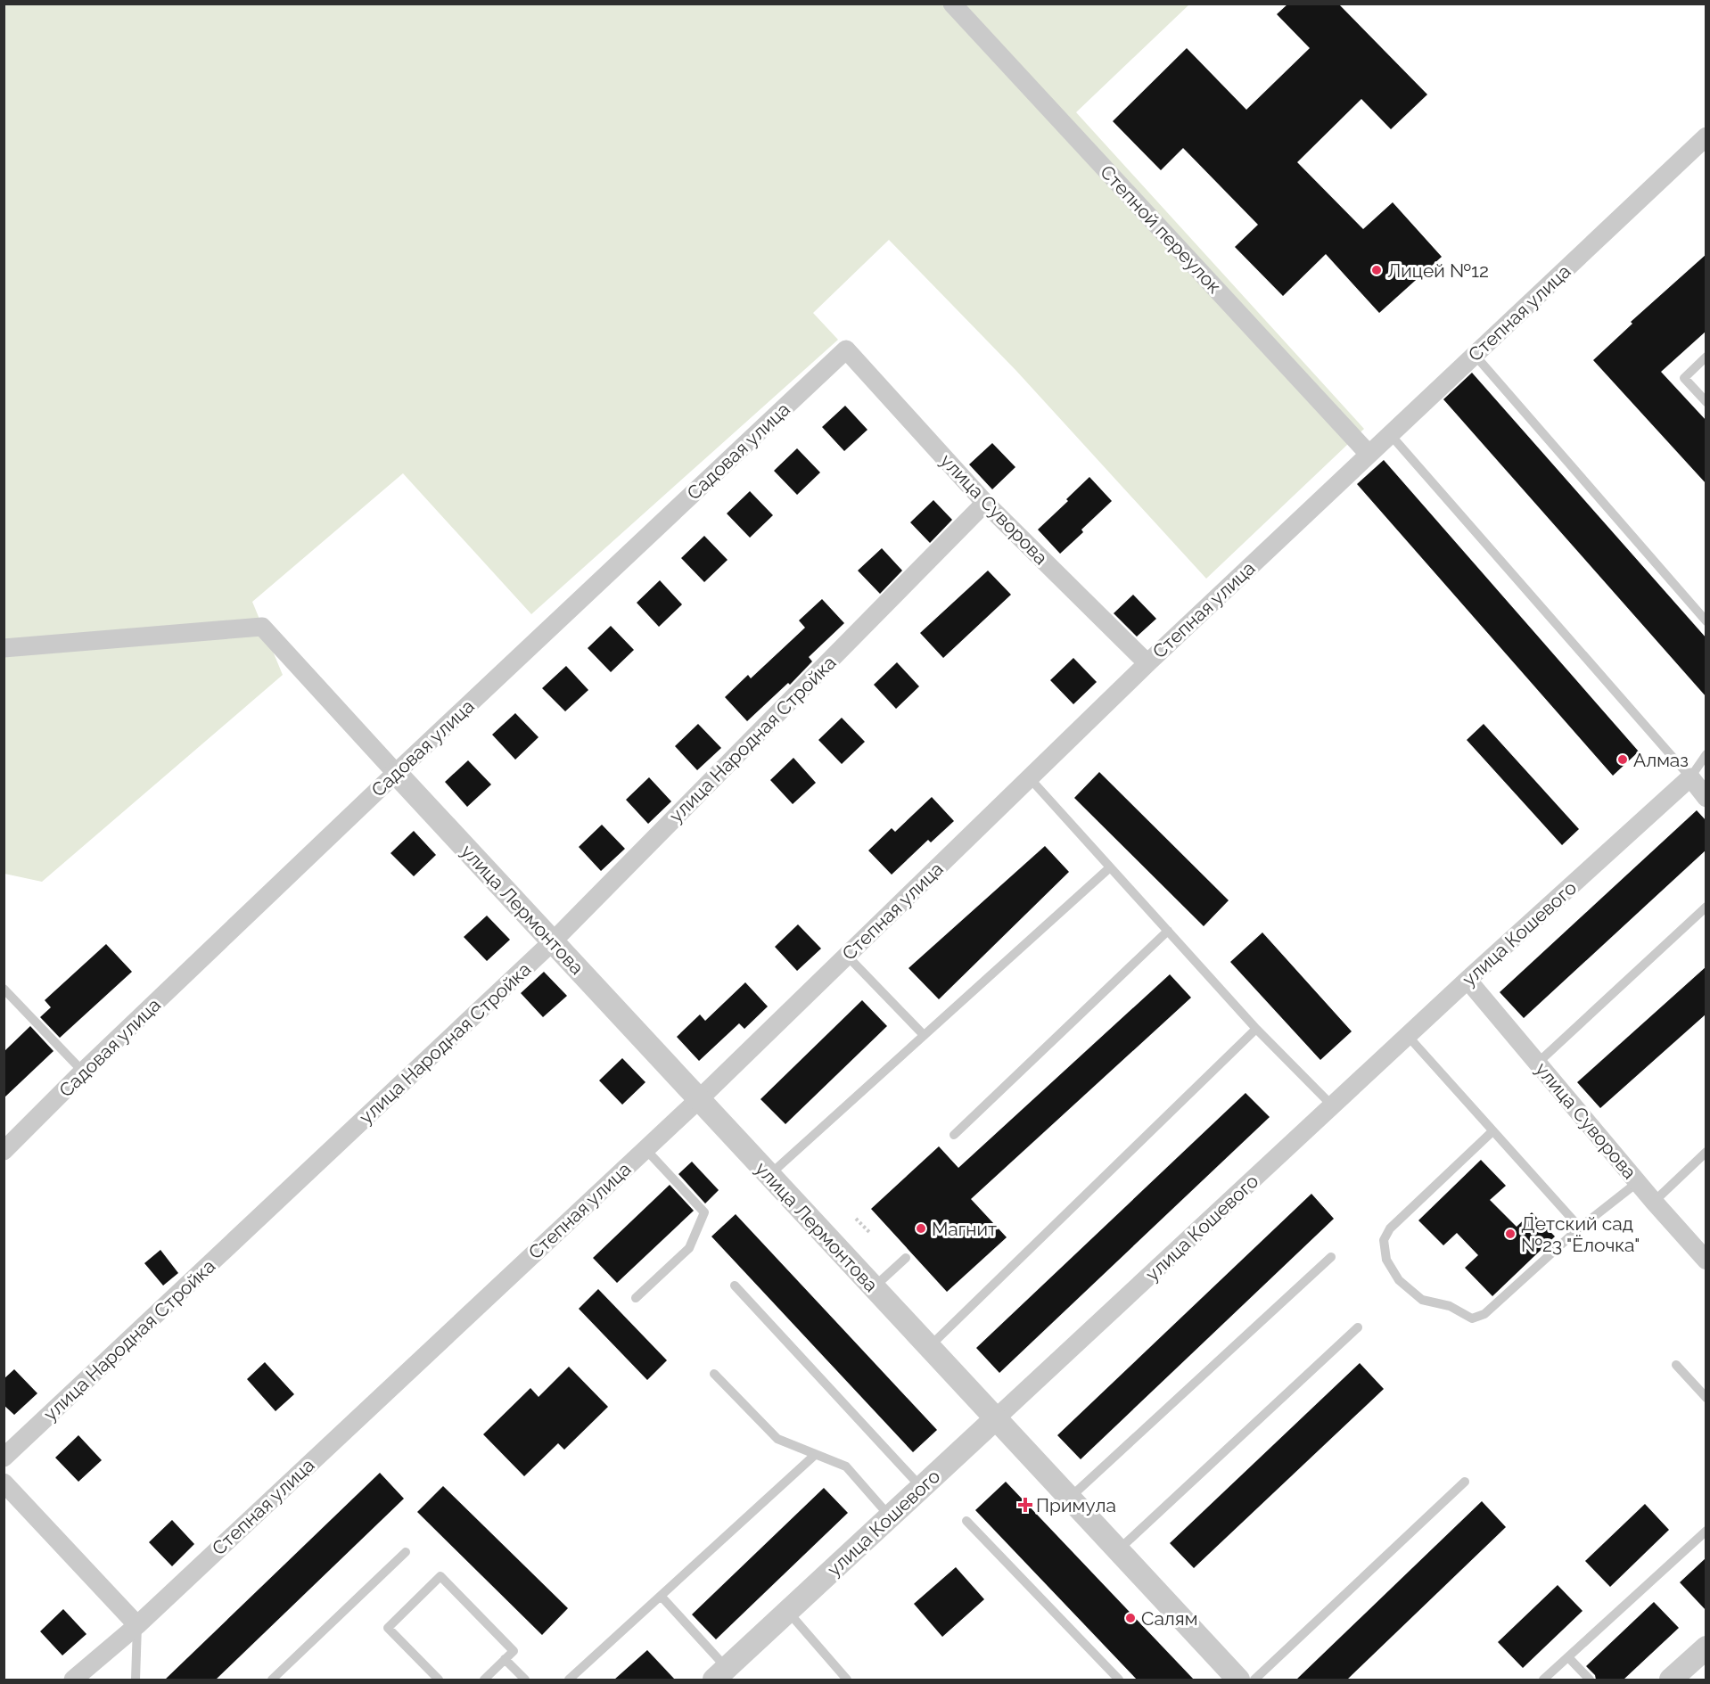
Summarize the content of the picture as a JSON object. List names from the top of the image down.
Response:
{
  "streets": {
    "street": [
      "Степной переулок",
      "Степная улица",
      "Садовая улица",
      "улица Суворова",
      "улица Народная Стройка",
      "улица Лермонтова",
      "улица Кошевого"
    ]
  },
  "crossings": [
    ["Степной переулок", "Степная улица"],
    ["Степная улица", "улица Суворова"],
    ["Степная улица", "улица Лермонтова"],
    ["Садовая улица", "улица Суворова"],
    ["Садовая улица", "улица Лермонтова"],
    ["улица Суворова", "улица Народная Стройка"],
    ["улица Суворова", "улица Кошевого"],
    ["улица Народная Стройка", "улица Лермонтова"],
    ["улица Лермонтова", "улица Кошевого"]
  ],
  "places": {
    "other": [
      "Лицей №12",
      "Алмаз",
      "Магнит",
      "Детский сад №23 \"Ёлочка\"",
      "Салям"
    ],
    "health": ["Примула"]
  }
}
